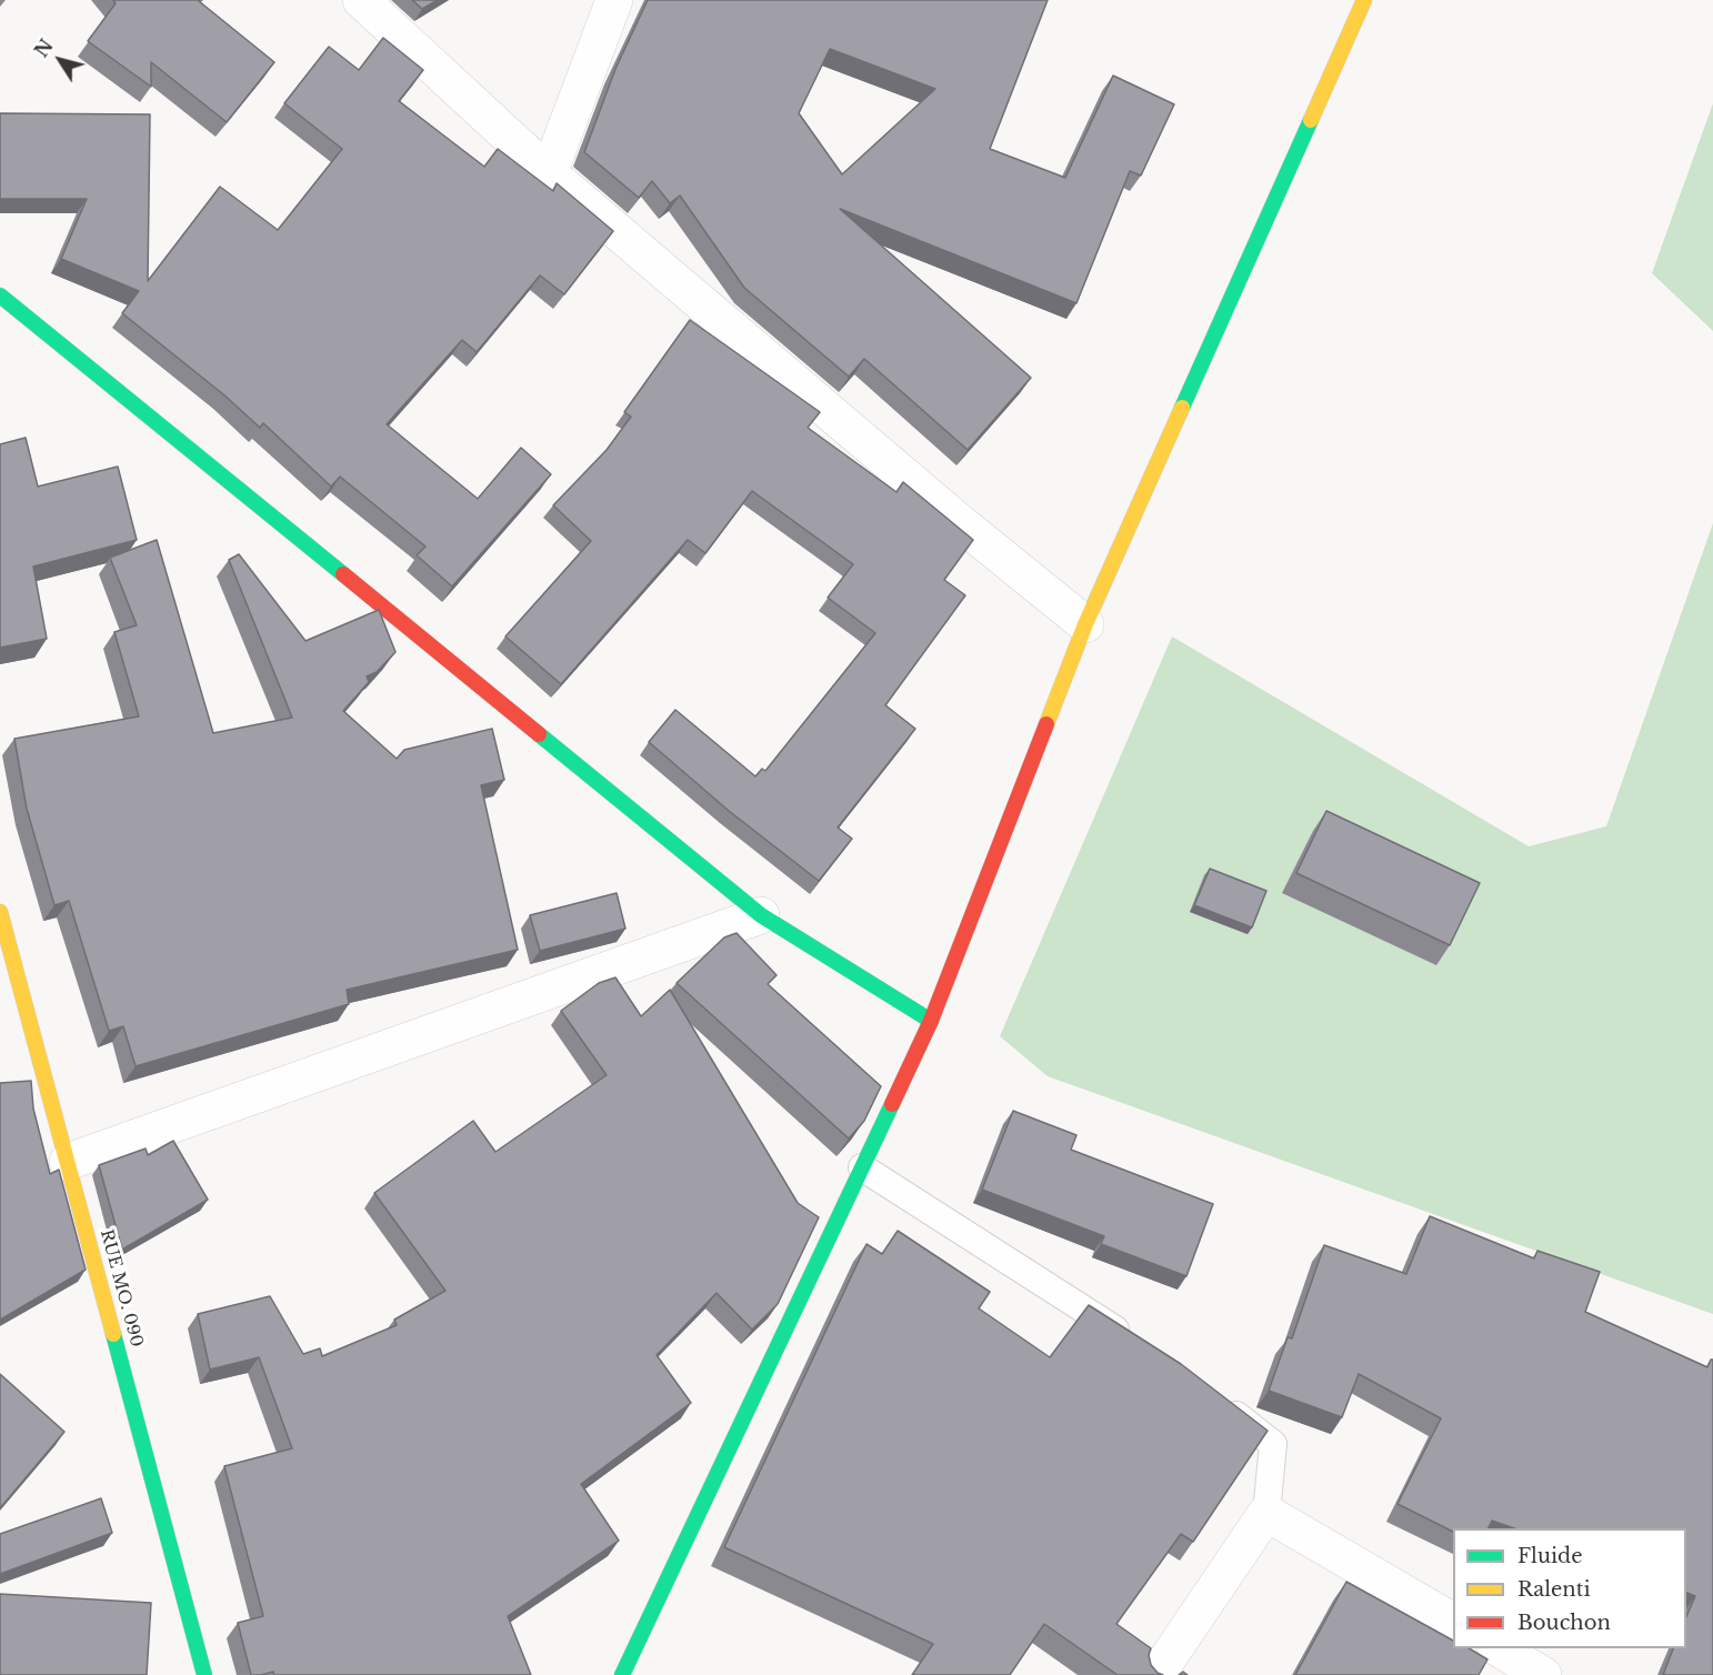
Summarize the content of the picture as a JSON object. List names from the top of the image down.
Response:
{
  "streets": {
    "street": ["RUE MO. 090"]
  },
  "legend": ["Fluide", "Ralenti", "Bouchon"],
  "north": "top left"
}
